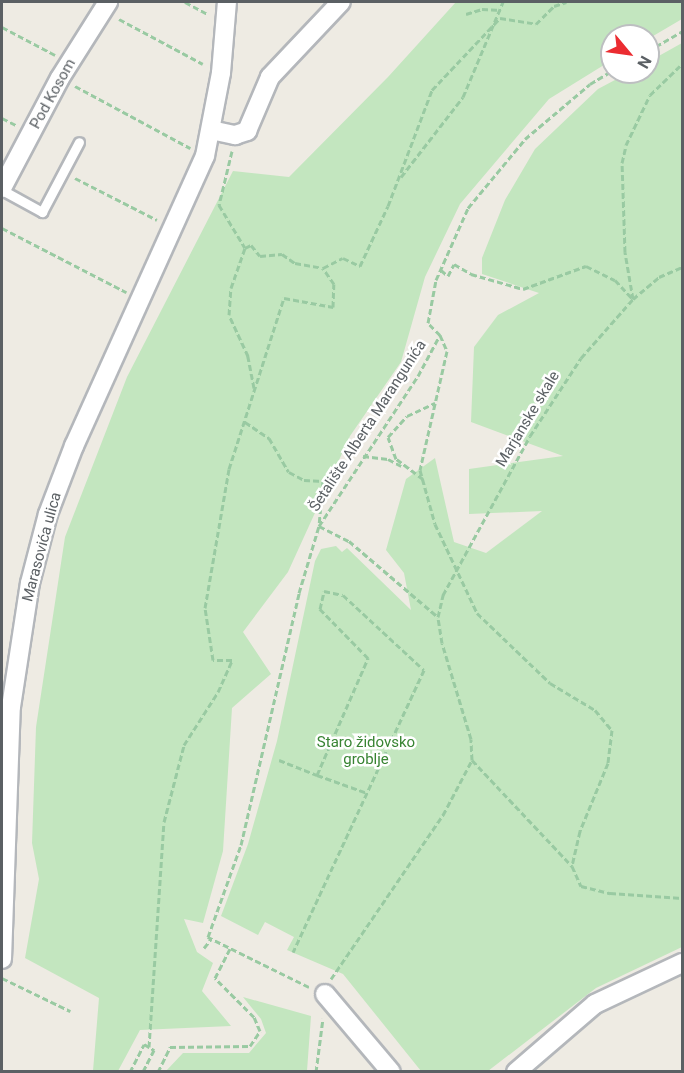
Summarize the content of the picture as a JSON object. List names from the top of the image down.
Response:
{
  "streets": {
    "street": ["Pod Kosom", "Marasovića ulica"],
    "path": ["Marjanske skale", "Šetalište Alberta Marangunića"]
  },
  "parks": ["Staro židovsko groblje"],
  "north": "bottom right"
}
